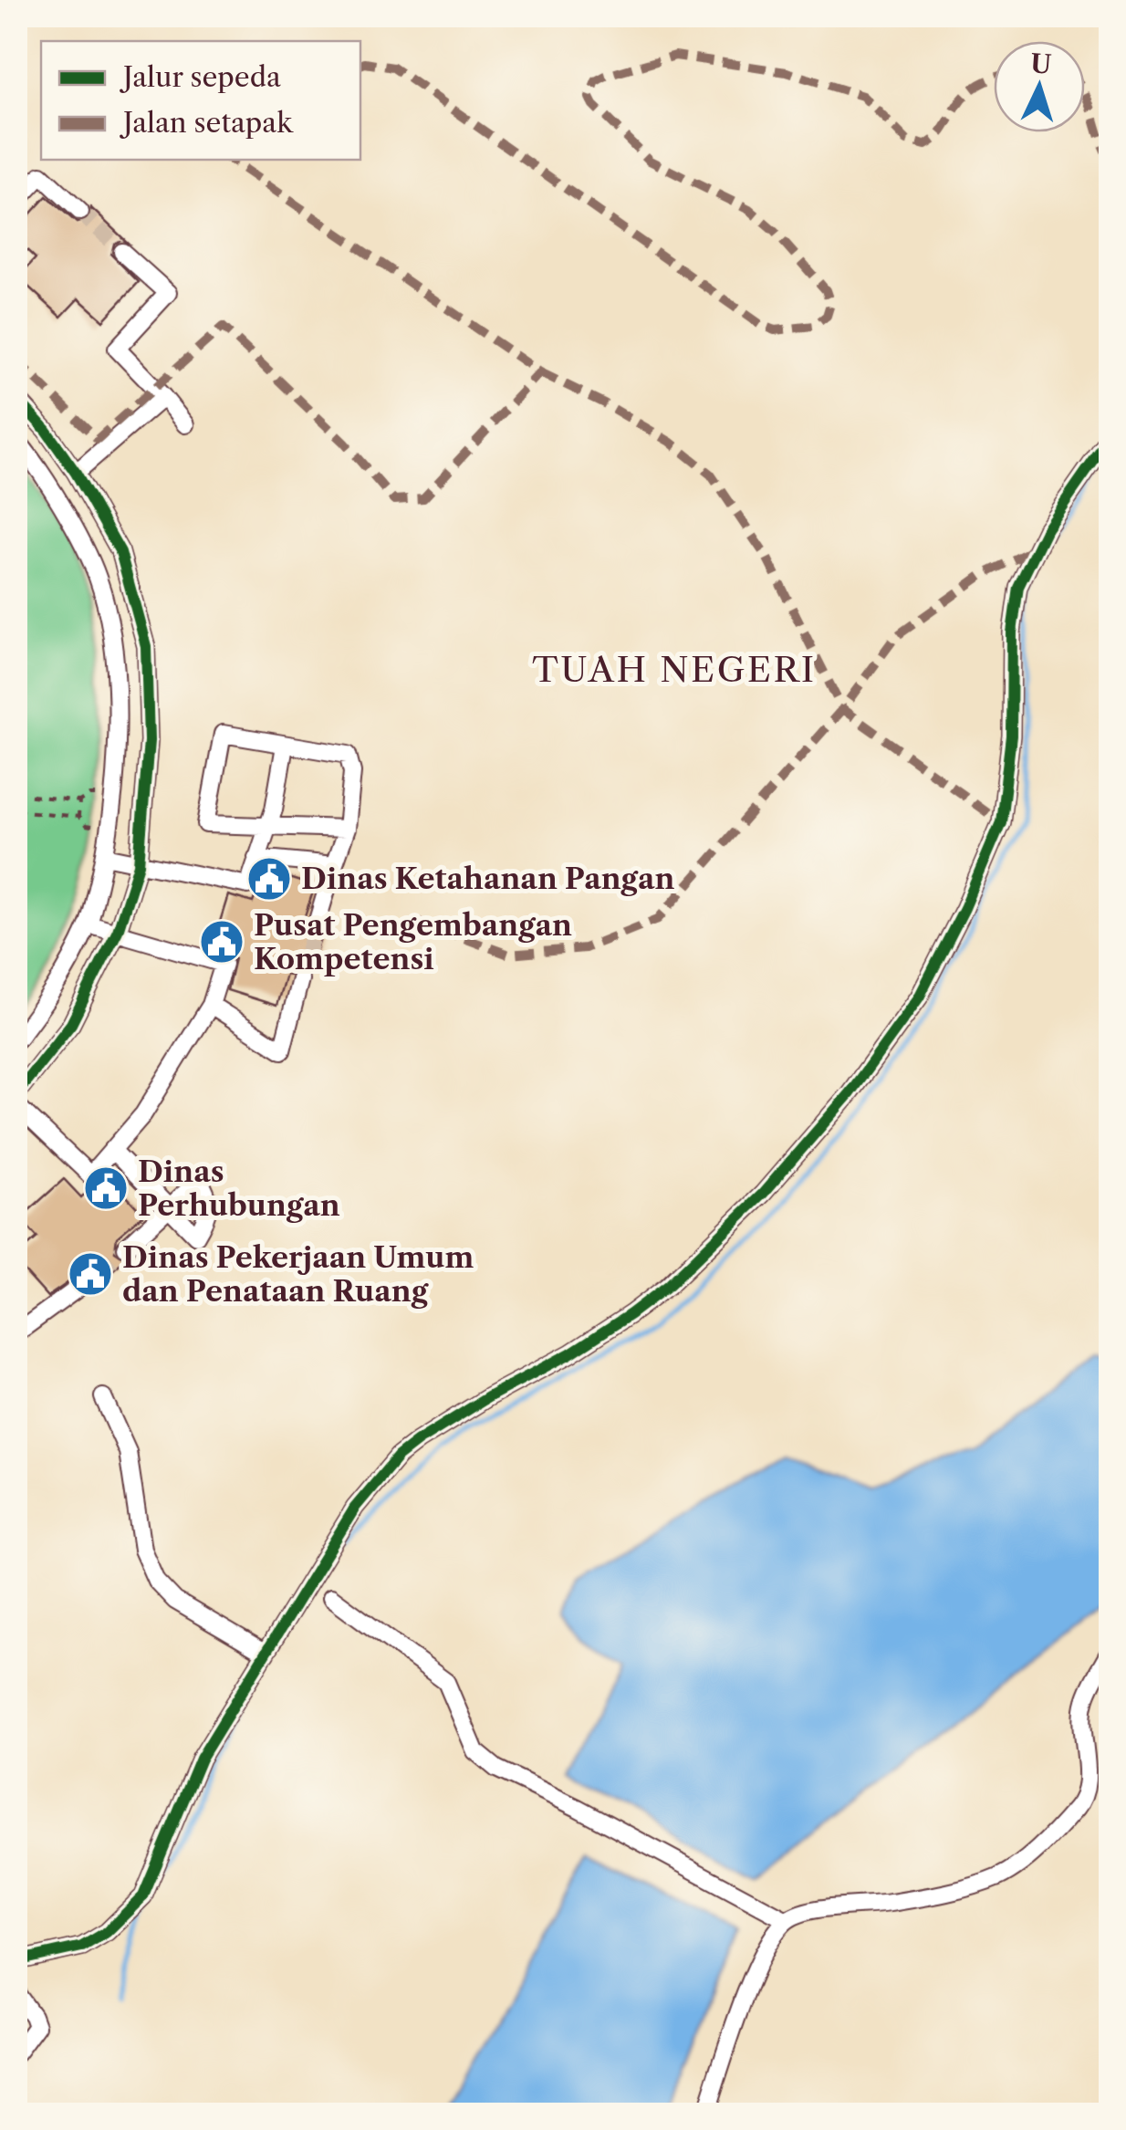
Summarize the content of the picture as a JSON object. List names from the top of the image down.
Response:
{
  "districts": ["TUAH NEGERI"],
  "places": {
    "public building": [
      "Dinas Ketahanan Pangan",
      "Pusat Pengembangan Kompetensi",
      "Dinas Perhubungan",
      "Dinas Pekerjaan Umum dan Penataan Ruang"
    ]
  },
  "legend": ["Jalur sepeda", "Jalan setapak"],
  "north": "top"
}
